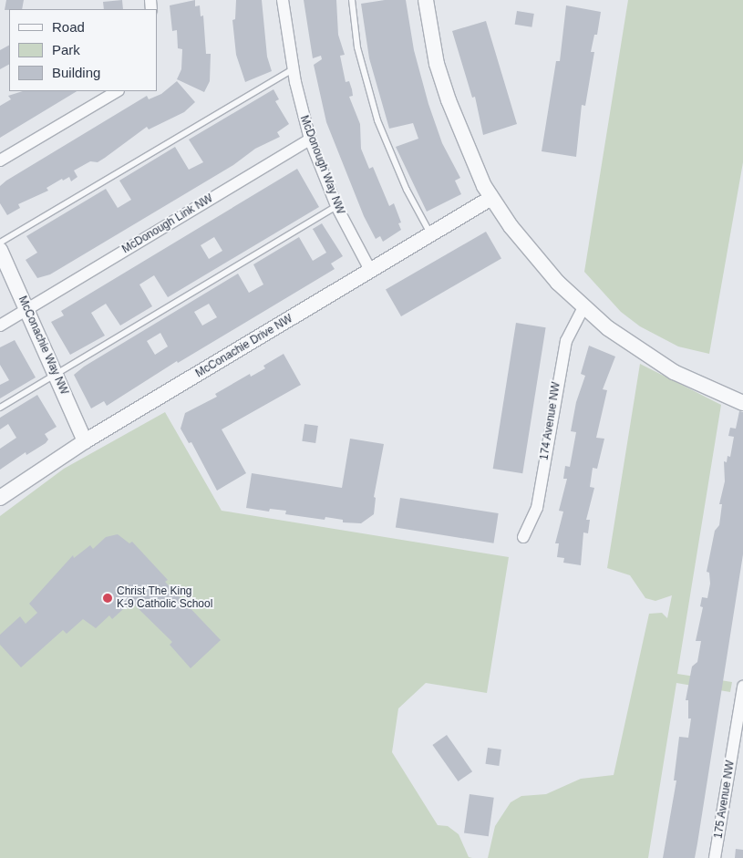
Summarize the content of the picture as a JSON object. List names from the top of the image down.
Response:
{
  "streets": {
    "street": [
      "McDonough Way NW",
      "McDonough Link NW",
      "McConachie Way NW",
      "McConachie Drive NW",
      "174 Avenue NW",
      "175 Avenue NW"
    ]
  },
  "crossings": [
    ["McDonough Way NW", "McDonough Link NW"],
    ["McDonough Way NW", "McConachie Drive NW"],
    ["McDonough Link NW", "McConachie Way NW"],
    ["McConachie Way NW", "McConachie Drive NW"]
  ],
  "places": ["Christ The King K-9 Catholic School"],
  "legend": ["Road", "Park", "Building"]
}
